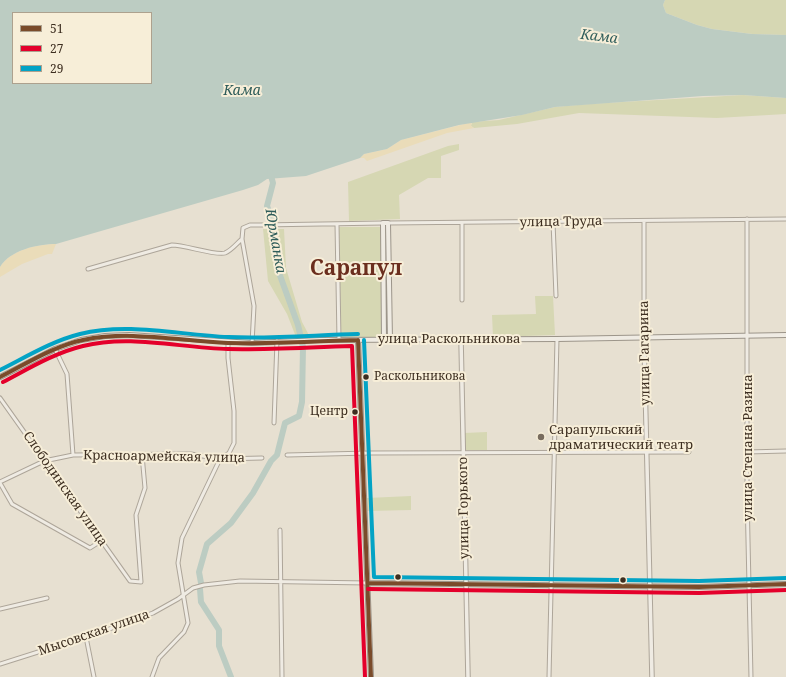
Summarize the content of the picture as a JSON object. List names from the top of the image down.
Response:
{
  "streets": {
    "main road": ["улица Труда", "улица Раскольникова"],
    "street": [
      "улица Гагарина",
      "улица Степана Разина",
      "Красноармейская улица",
      "Слободинская улица",
      "улица Горького",
      "Мысовская улица"
    ]
  },
  "crossings": [
    ["улица Труда", "улица Гагарина"],
    ["улица Труда", "улица Степана Разина"],
    ["улица Раскольникова", "улица Гагарина"],
    ["улица Раскольникова", "улица Степана Разина"],
    ["улица Раскольникова", "улица Горького"],
    ["Красноармейская улица", "Слободинская улица"]
  ],
  "districts": ["Сарапул"],
  "water": ["Кама", "Юрманка"],
  "places": ["Раскольникова", "Центр", "Сарапульский драматический театр"],
  "lines": ["transit line 29", "transit line 51", "transit line 27"],
  "legend": ["51", "27", "29"]
}
